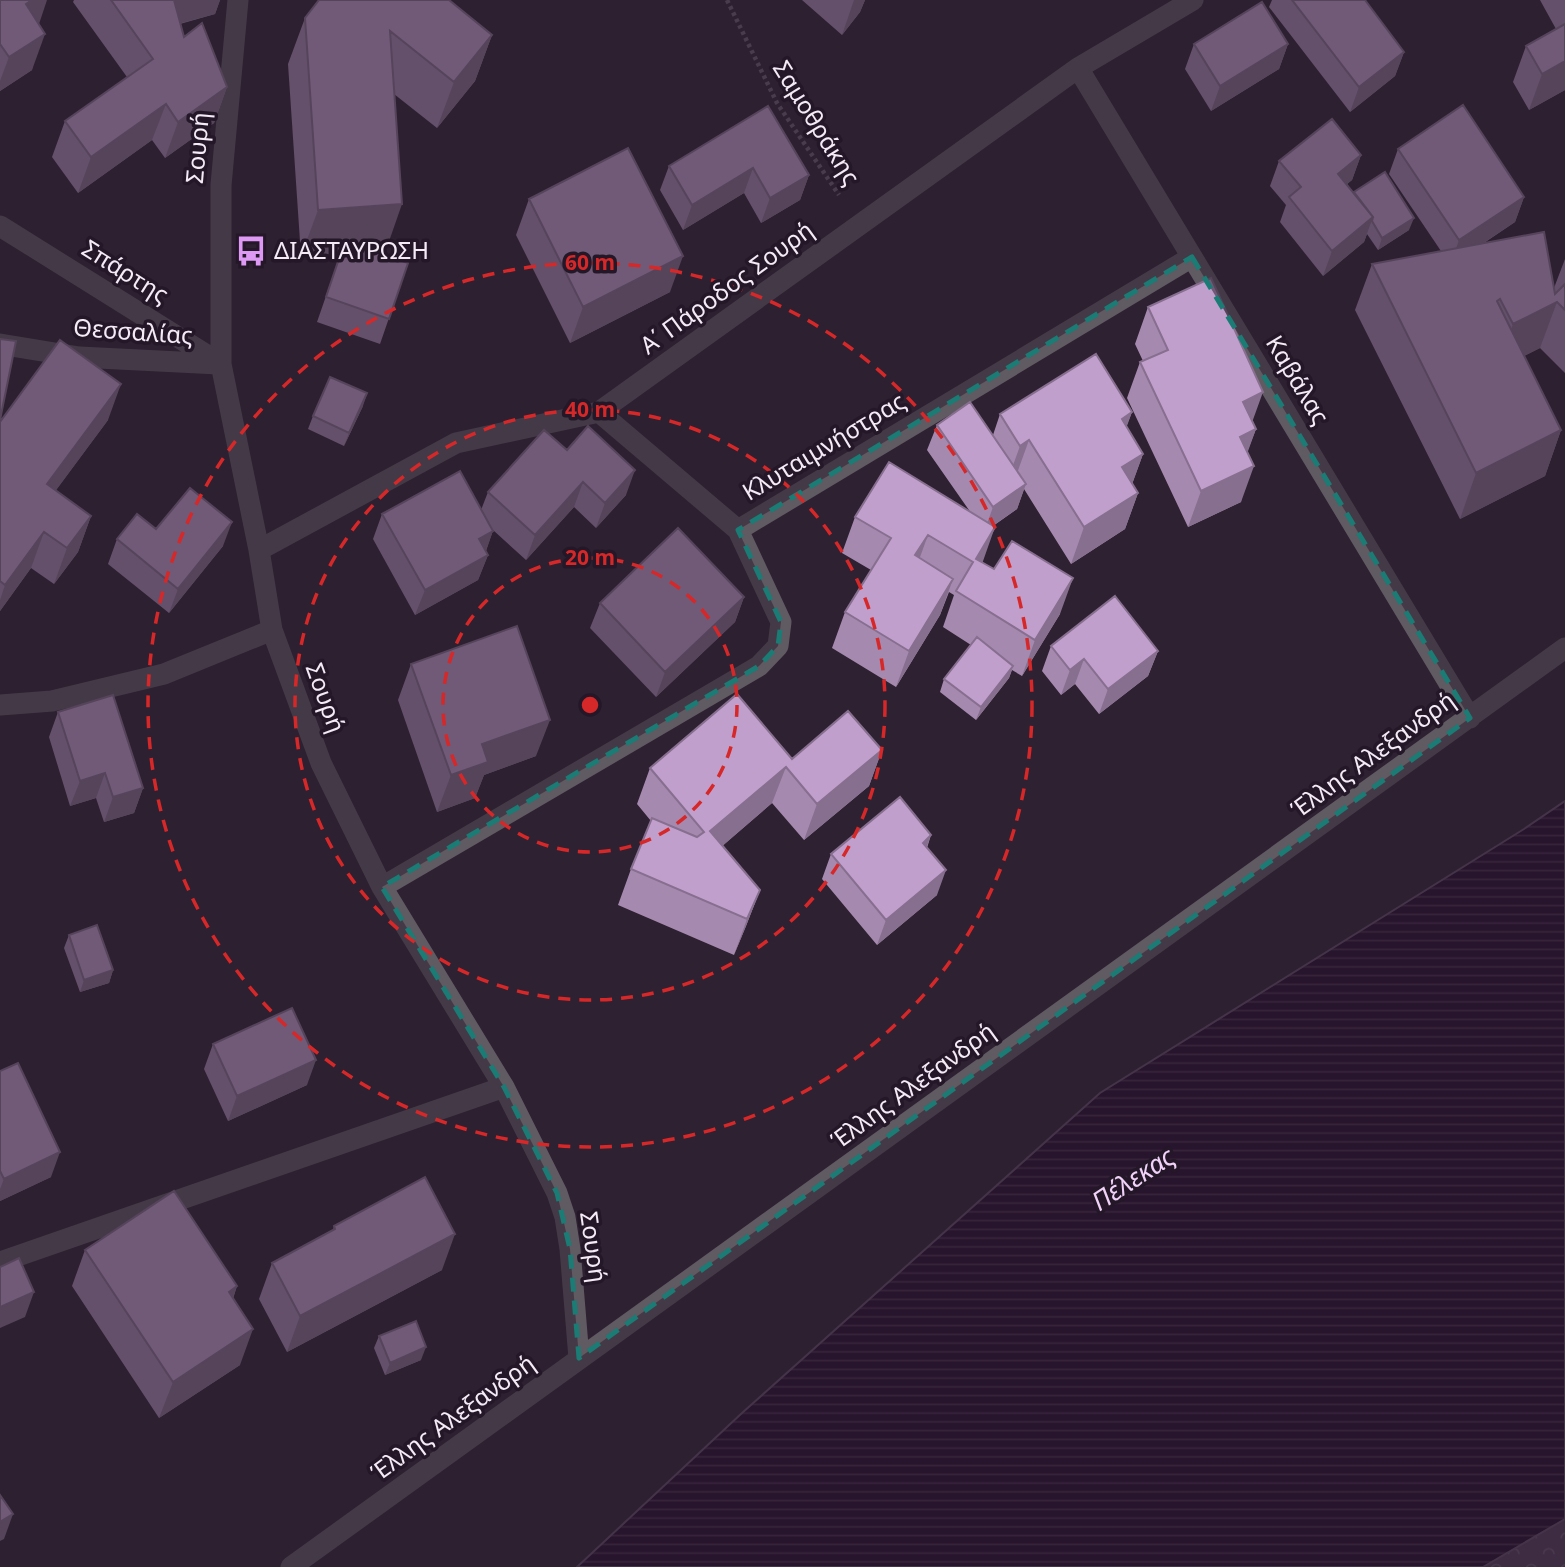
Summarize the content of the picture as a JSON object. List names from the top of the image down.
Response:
{
  "streets": {
    "street": [
      "Σουρή",
      "Σπάρτης",
      "Α΄ Πάροδος Σουρή",
      "Θεσσαλίας",
      "Καβάλας",
      "Κλυταιμνήστρας",
      "Έλλης Αλεξανδρή"
    ],
    "path": ["Σαμοθράκης"]
  },
  "crossings": [
    ["Σαμοθράκης", "Α΄ Πάροδος Σουρή"],
    ["Σουρή", "Σπάρτης"],
    ["Σουρή", "Α΄ Πάροδος Σουρή"],
    ["Σουρή", "Θεσσαλίας"],
    ["Σουρή", "Κλυταιμνήστρας"],
    ["Σουρή", "Έλλης Αλεξανδρή"],
    ["Σπάρτης", "Θεσσαλίας"],
    ["Α΄ Πάροδος Σουρή", "Καβάλας"],
    ["Καβάλας", "Κλυταιμνήστρας"],
    ["Καβάλας", "Έλλης Αλεξανδρή"]
  ],
  "water": ["Πέλεκας"],
  "places": {
    "bus stop": ["ΔΙΑΣΤΑΥΡΩΣΗ"]
  },
  "rings": ["60 m", "40 m", "20 m"]
}
